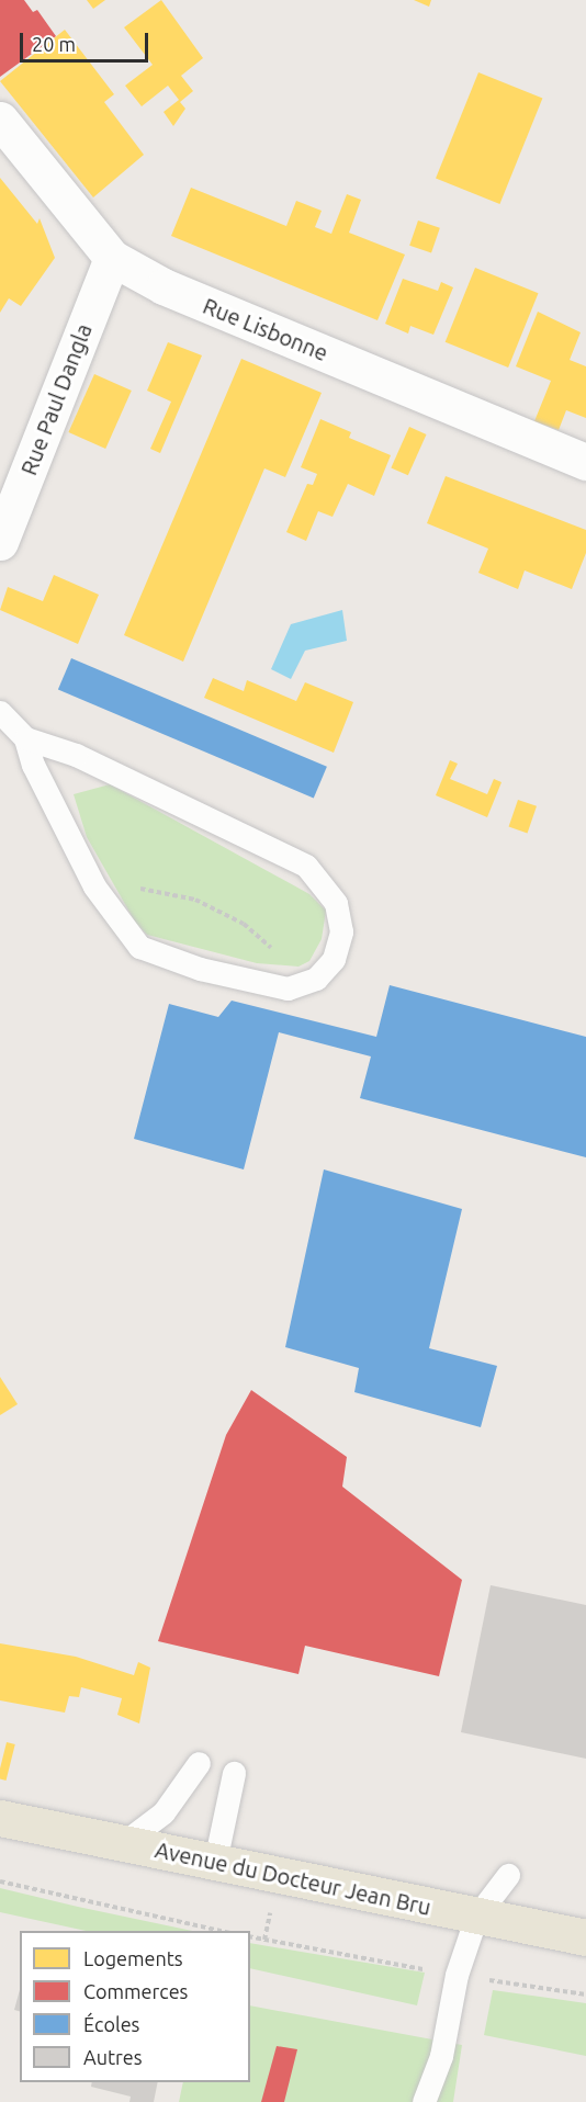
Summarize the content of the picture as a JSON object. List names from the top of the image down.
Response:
{
  "streets": {
    "main road": ["Avenue du Docteur Jean Bru"],
    "street": ["Rue Lisbonne", "Rue Paul Dangla"]
  },
  "crossings": [
    ["Rue Lisbonne", "Rue Paul Dangla"]
  ],
  "legend": [
    "Logements",
    "Commerces",
    "Écoles",
    "Autres"
  ],
  "scale_bar": "20 m"
}
